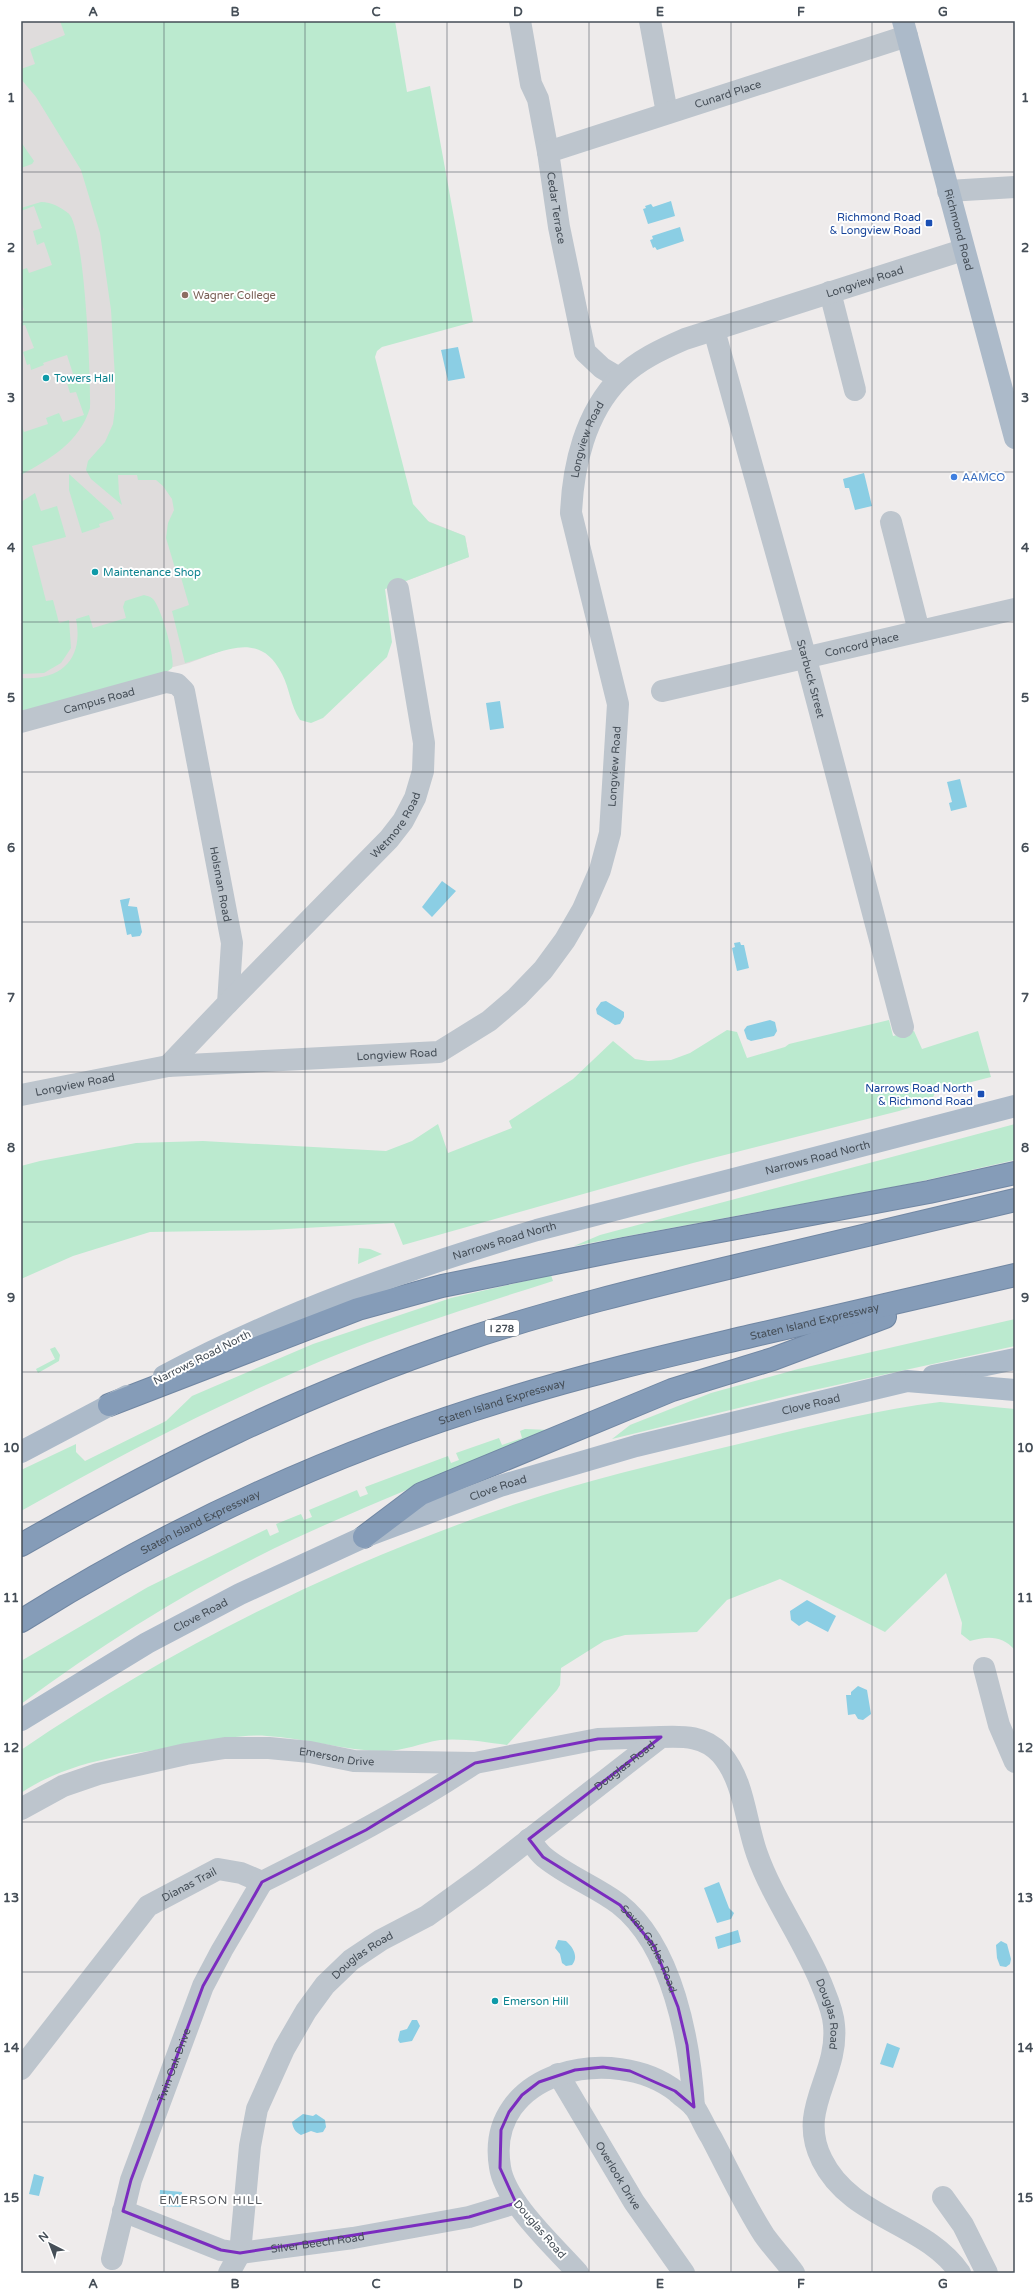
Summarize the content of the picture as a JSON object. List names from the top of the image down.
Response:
{
  "streets": {
    "highway": ["Staten Island Expressway", "I 278"],
    "main road": ["Richmond Road", "Narrows Road North", "Clove Road"],
    "street": [
      "Cunard Place",
      "Cedar Terrace",
      "Longview Road",
      "Concord Place",
      "Starbuck Street",
      "Campus Road",
      "Wetmore Road",
      "Holsman Road",
      "Emerson Drive",
      "Douglas Road",
      "Dianas Trail",
      "Seven Gables Road",
      "Twin Oak Drive",
      "Overlook Drive",
      "Silver Beech Road"
    ]
  },
  "crossings": [
    ["Cunard Place", "Cedar Terrace"],
    ["Cunard Place", "Richmond Road"],
    ["Cedar Terrace", "Longview Road"],
    ["Richmond Road", "Longview Road"],
    ["Longview Road", "Starbuck Street"],
    ["Concord Place", "Starbuck Street"],
    ["Campus Road", "Holsman Road"],
    ["Wetmore Road", "Holsman Road"],
    ["Emerson Drive", "Douglas Road"],
    ["Douglas Road", "Seven Gables Road"],
    ["Douglas Road", "Overlook Drive"],
    ["Douglas Road", "Silver Beech Road"],
    ["Dianas Trail", "Twin Oak Drive"],
    ["Twin Oak Drive", "Silver Beech Road"]
  ],
  "districts": ["EMERSON HILL"],
  "places": {
    "transit": ["Richmond Road & Longview Road", "Narrows Road North & Richmond Road"],
    "other": [
      "Wagner College",
      "Towers Hall",
      "AAMCO",
      "Maintenance Shop",
      "Emerson Hill"
    ]
  },
  "north": "top left",
  "grid": {
    "columns": [
      "A",
      "B",
      "C",
      "D",
      "E",
      "F",
      "G"
    ],
    "rows": [
      "1",
      "2",
      "3",
      "4",
      "5",
      "6",
      "7",
      "8",
      "9",
      "10",
      "11",
      "12",
      "13",
      "14",
      "15"
    ]
  }
}
